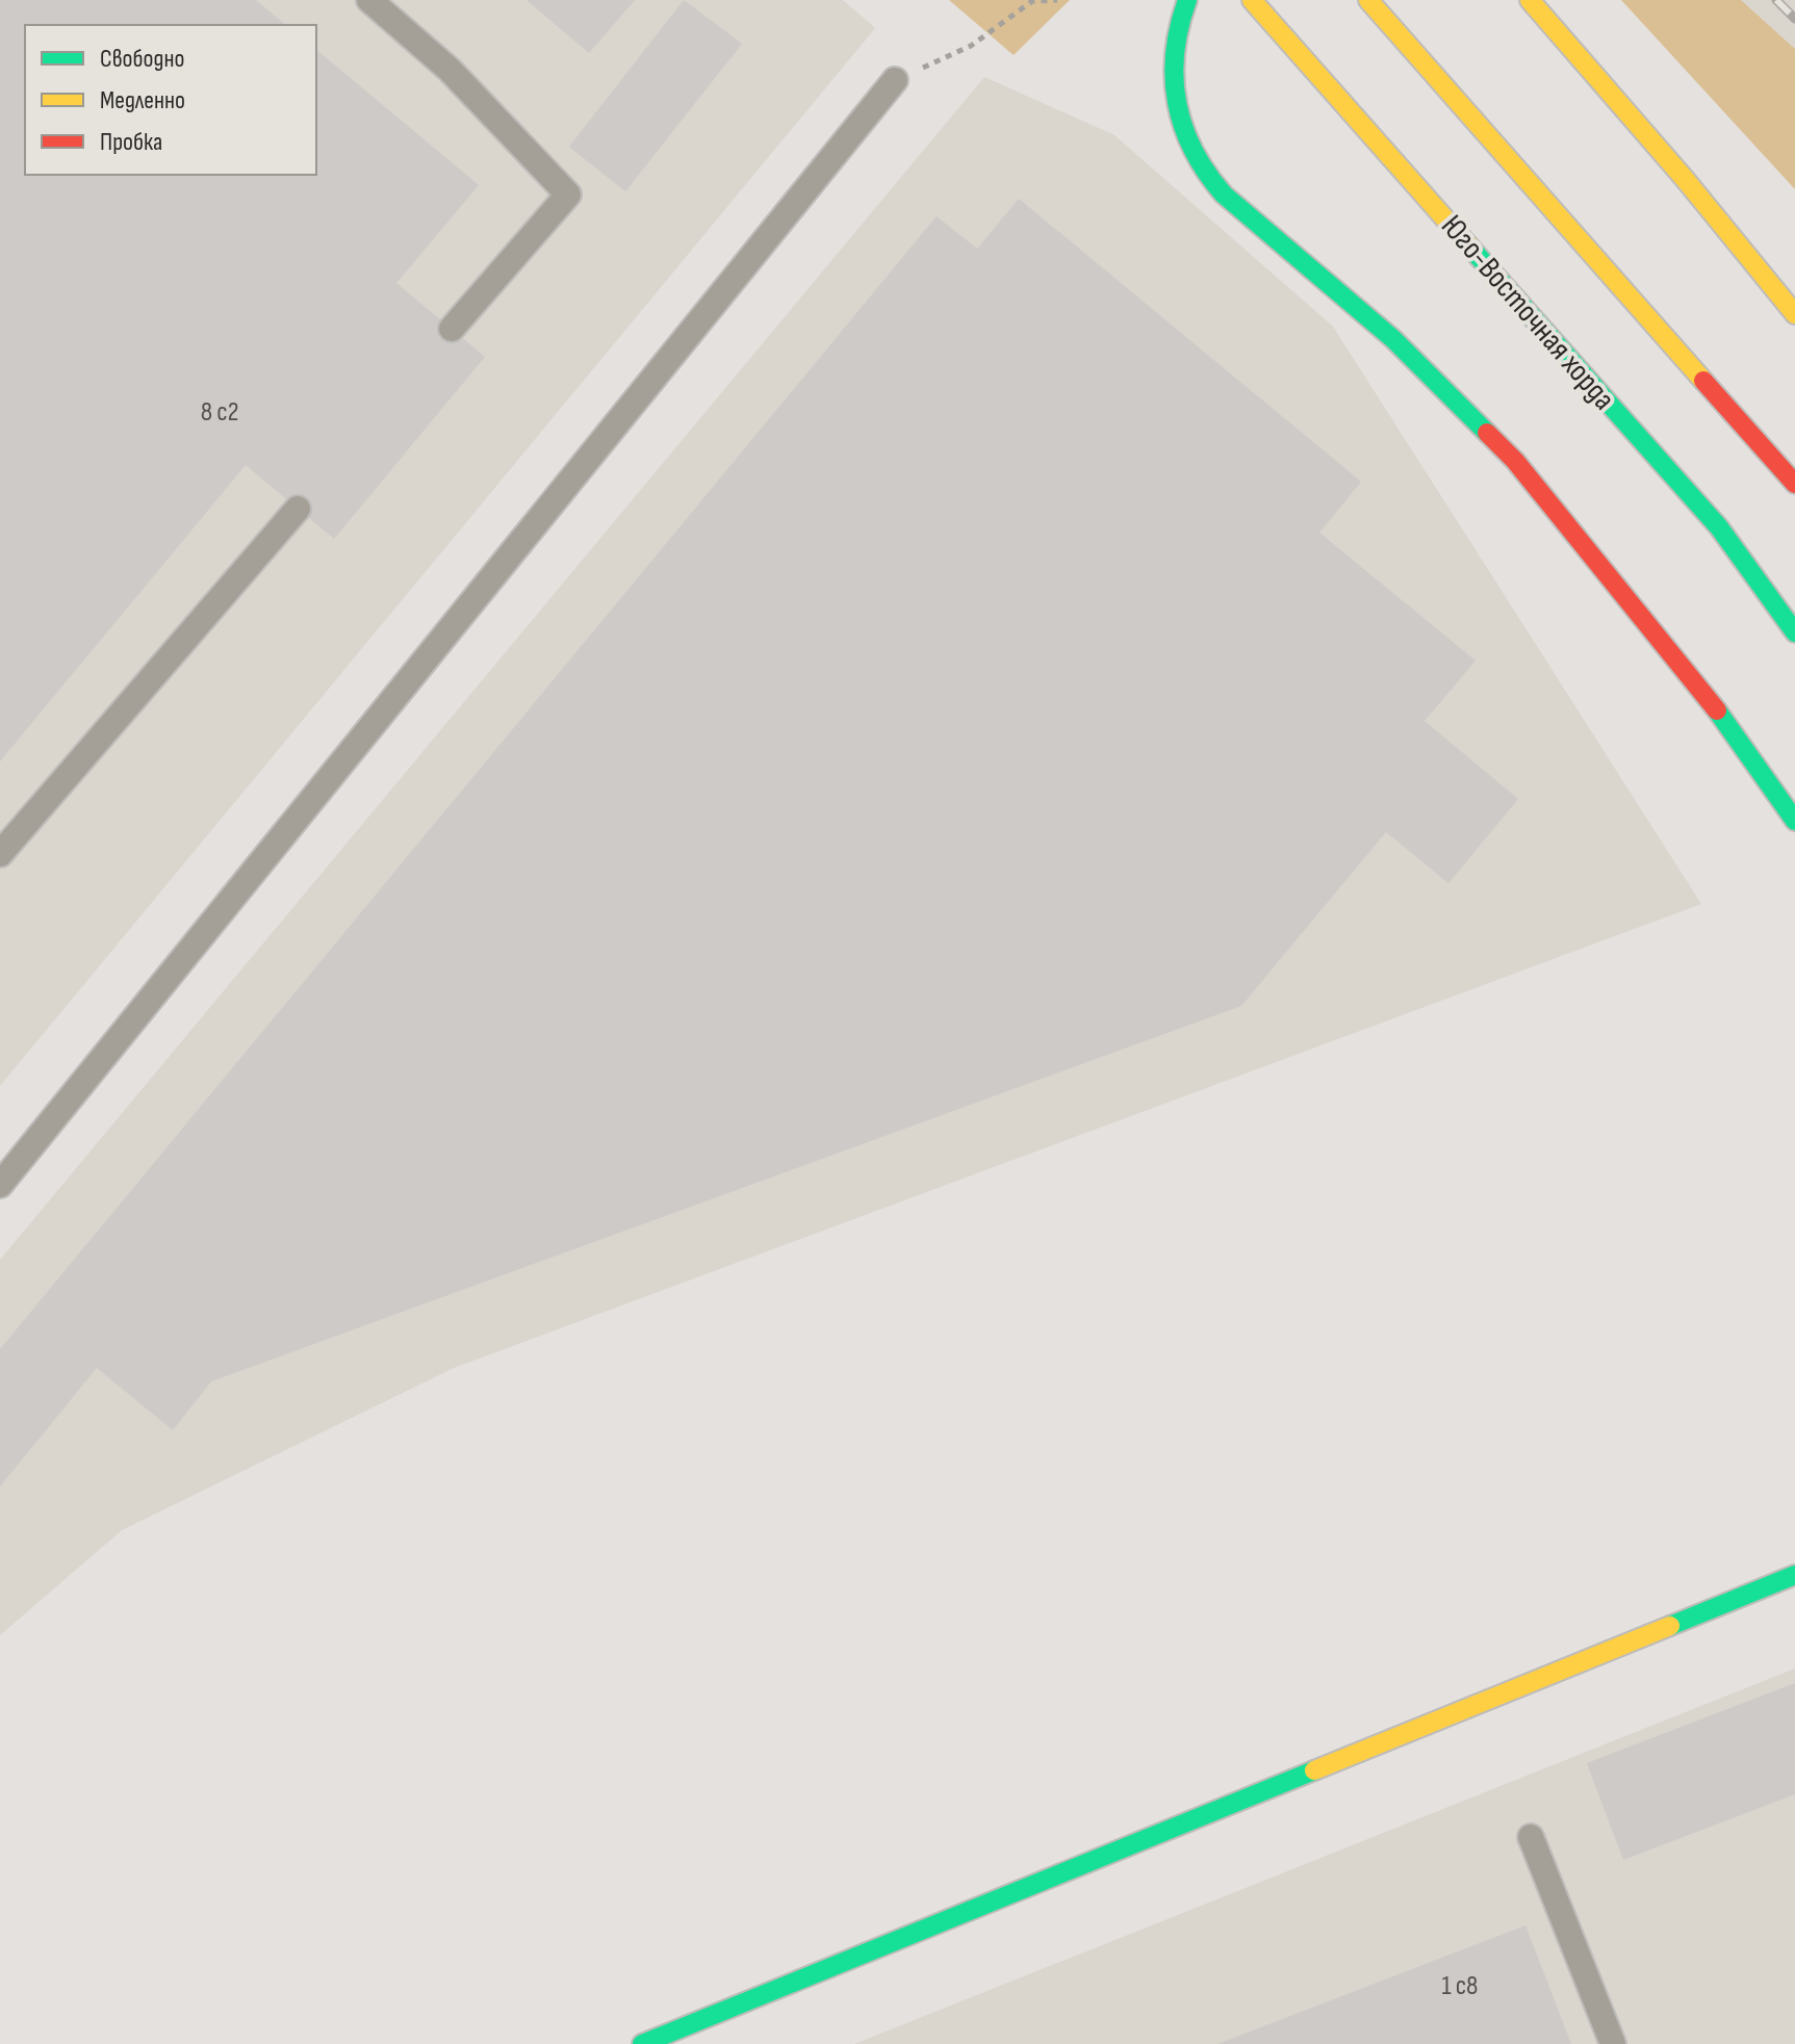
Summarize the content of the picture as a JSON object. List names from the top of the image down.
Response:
{
  "streets": {
    "street": ["Юго-Восточная хорда"]
  },
  "house_numbers": ["8 с2", "1 с8"],
  "legend": ["Свободно", "Медленно", "Пробка"]
}
